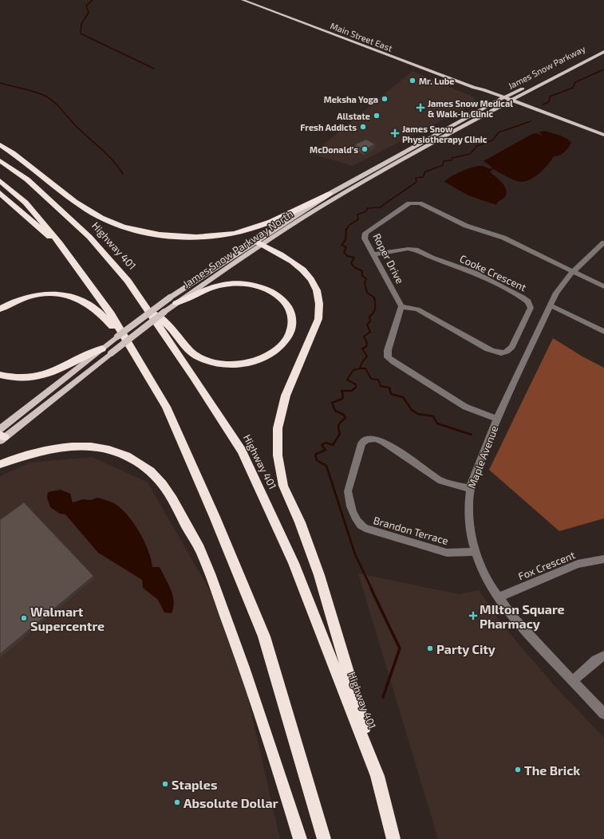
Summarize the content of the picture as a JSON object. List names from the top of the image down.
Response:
{
  "streets": {
    "highway": ["Highway 401"],
    "main road": ["Main Street East", "James Snow Parkway", "James Snow Parkway North"],
    "street": [
      "Roper Drive",
      "Cooke Crescent",
      "Maple Avenue",
      "Brandon Terrace",
      "Fox Crescent"
    ]
  },
  "crossings": [
    ["Main Street East", "James Snow Parkway"],
    ["Main Street East", "James Snow Parkway North"],
    ["James Snow Parkway", "James Snow Parkway North"],
    ["Roper Drive", "Cooke Crescent"],
    ["Roper Drive", "Maple Avenue"],
    ["Maple Avenue", "Brandon Terrace"],
    ["Maple Avenue", "Fox Crescent"]
  ],
  "places": {
    "other": [
      "Mr. Lube",
      "Meksha Yoga",
      "Allstate",
      "Fresh Addicts",
      "McDonald's",
      "Walmart Supercentre",
      "Party City",
      "The Brick",
      "Staples",
      "Absolute Dollar"
    ],
    "health": ["James Snow Medical & Walk-in Clinic", "James Snow Physiotherapy Clinic", "MIlton Square Pharmacy"]
  }
}
